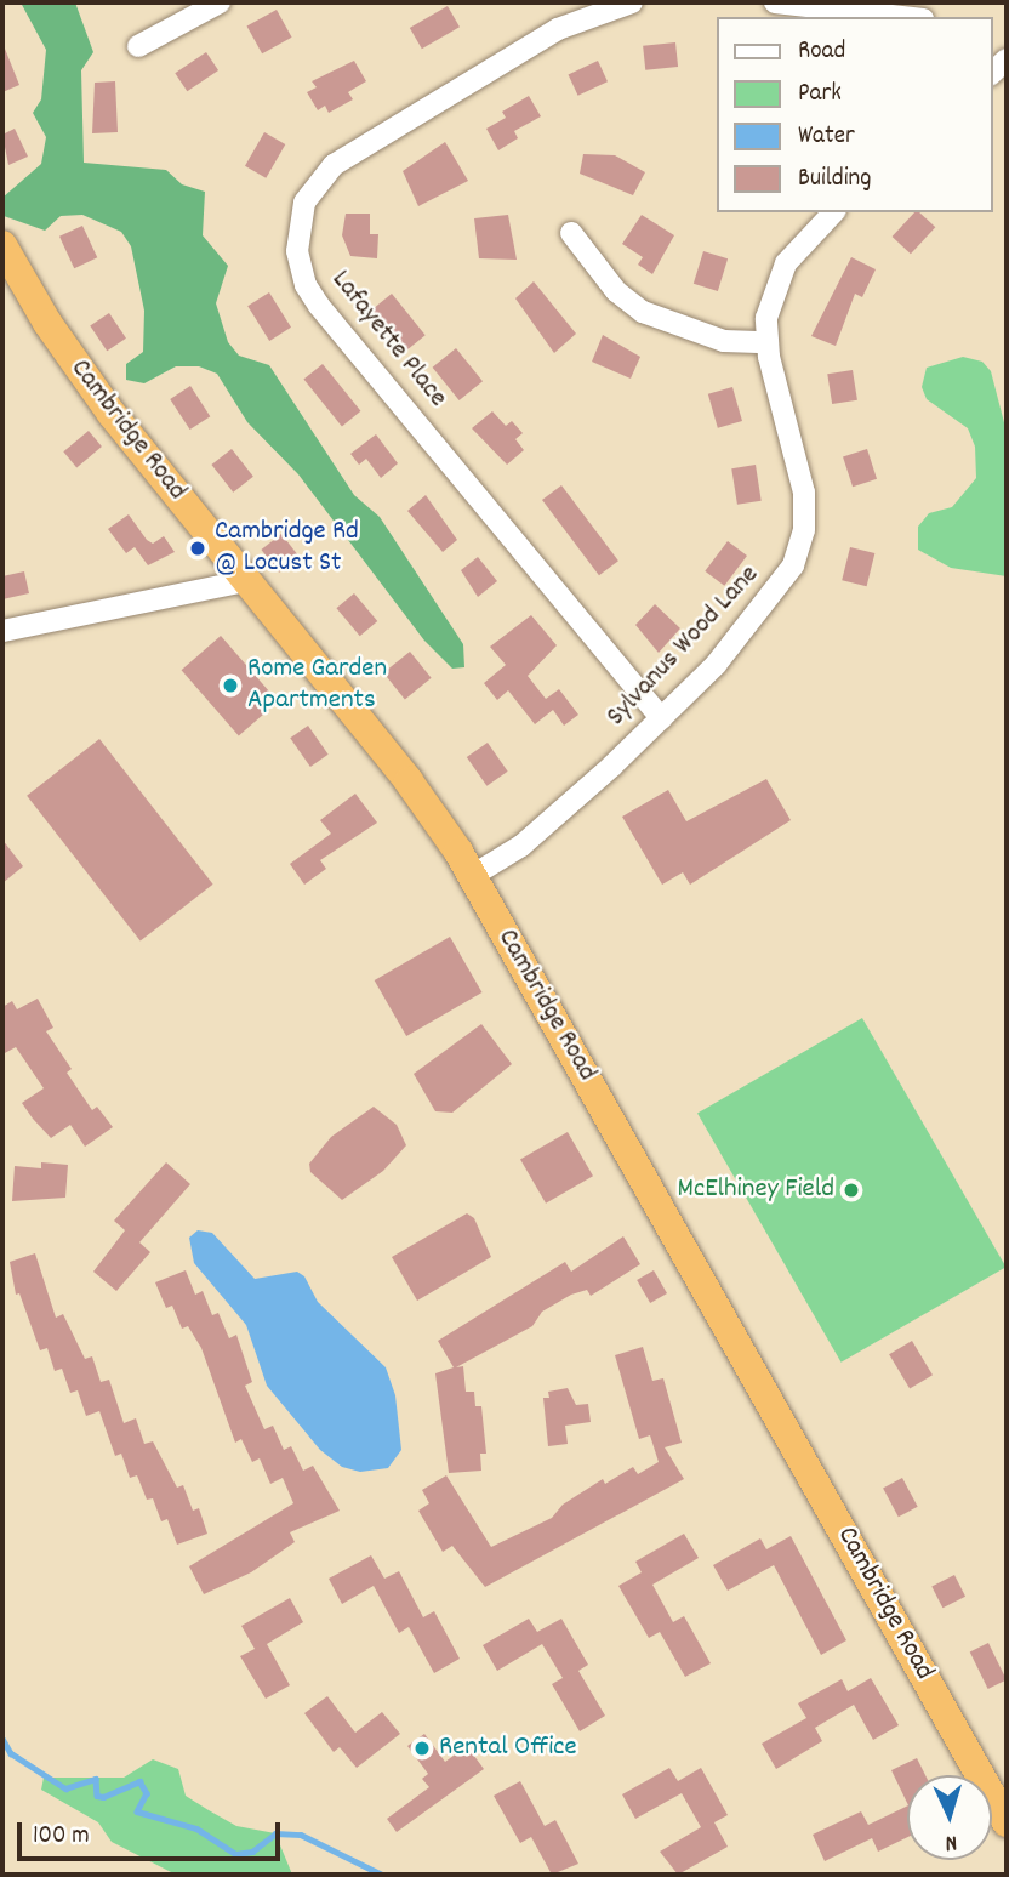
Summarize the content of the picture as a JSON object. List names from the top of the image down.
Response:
{
  "streets": {
    "highway": ["Cambridge Road"],
    "street": ["Lafayette Place", "Sylvanus Wood Lane"]
  },
  "crossings": [
    ["Lafayette Place", "Sylvanus Wood Lane"],
    ["Cambridge Road", "Sylvanus Wood Lane"]
  ],
  "places": [
    "Cambridge Rd @ Locust St",
    "Rome Garden Apartments",
    "McElhiney Field",
    "Rental Office"
  ],
  "legend": [
    "Road",
    "Park",
    "Water",
    "Building"
  ],
  "scale_bar": "100 m",
  "north": "bottom"
}
